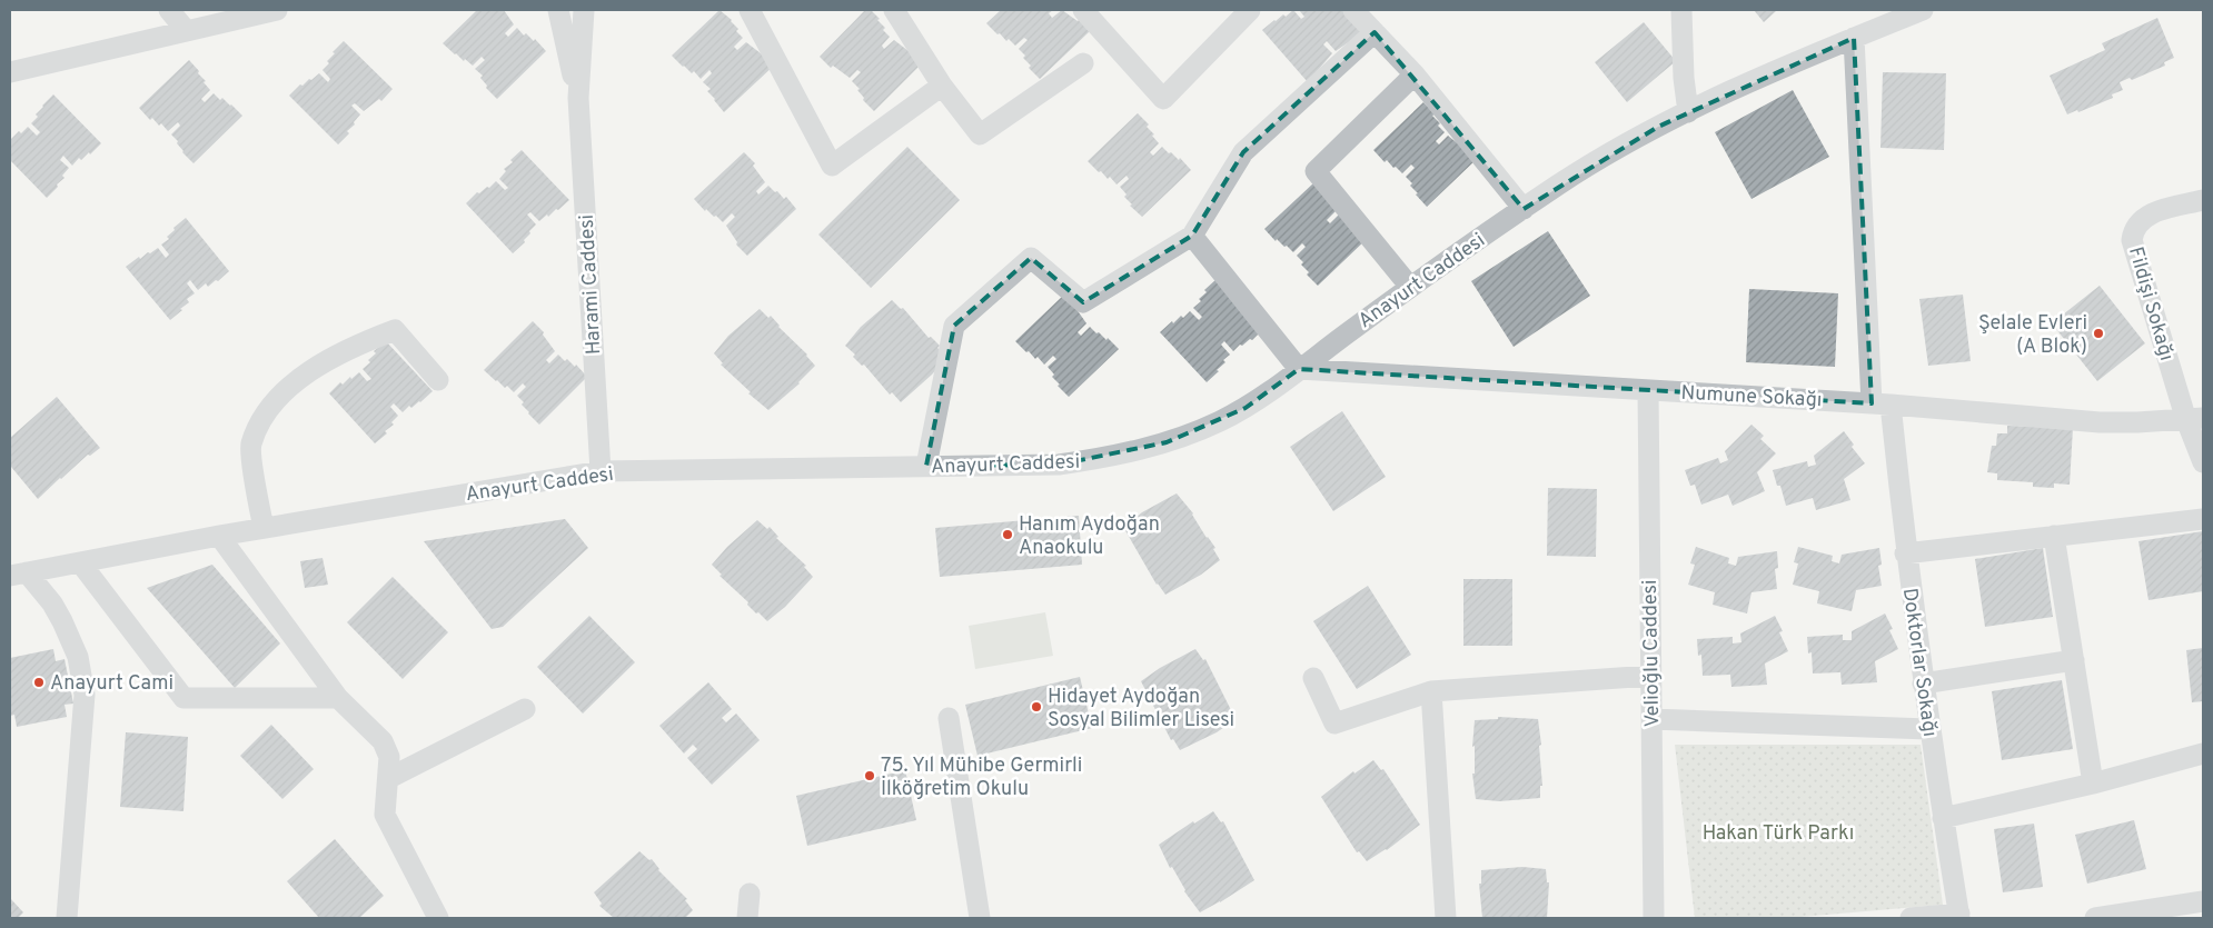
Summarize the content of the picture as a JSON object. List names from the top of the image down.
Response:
{
  "streets": {
    "street": [
      "Anayurt Caddesi",
      "Harami Caddesi",
      "Fildişi Sokağı",
      "Numune Sokağı",
      "Velioğlu Caddesi",
      "Doktorlar Sokağı"
    ]
  },
  "crossings": [
    ["Anayurt Caddesi", "Harami Caddesi"],
    ["Anayurt Caddesi", "Numune Sokağı"],
    ["Anayurt Caddesi", "Doktorlar Sokağı"],
    ["Fildişi Sokağı", "Numune Sokağı"],
    ["Numune Sokağı", "Velioğlu Caddesi"],
    ["Numune Sokağı", "Doktorlar Sokağı"]
  ],
  "parks": ["Hakan Türk Parkı"],
  "places": [
    "Şelale Evleri (A Blok)",
    "Hanım Aydoğan Anaokulu",
    "Anayurt Cami",
    "Hidayet Aydoğan Sosyal Bilimler Lisesi",
    "75. Yıl Mühibe Germirli İlköğretim Okulu"
  ]
}
